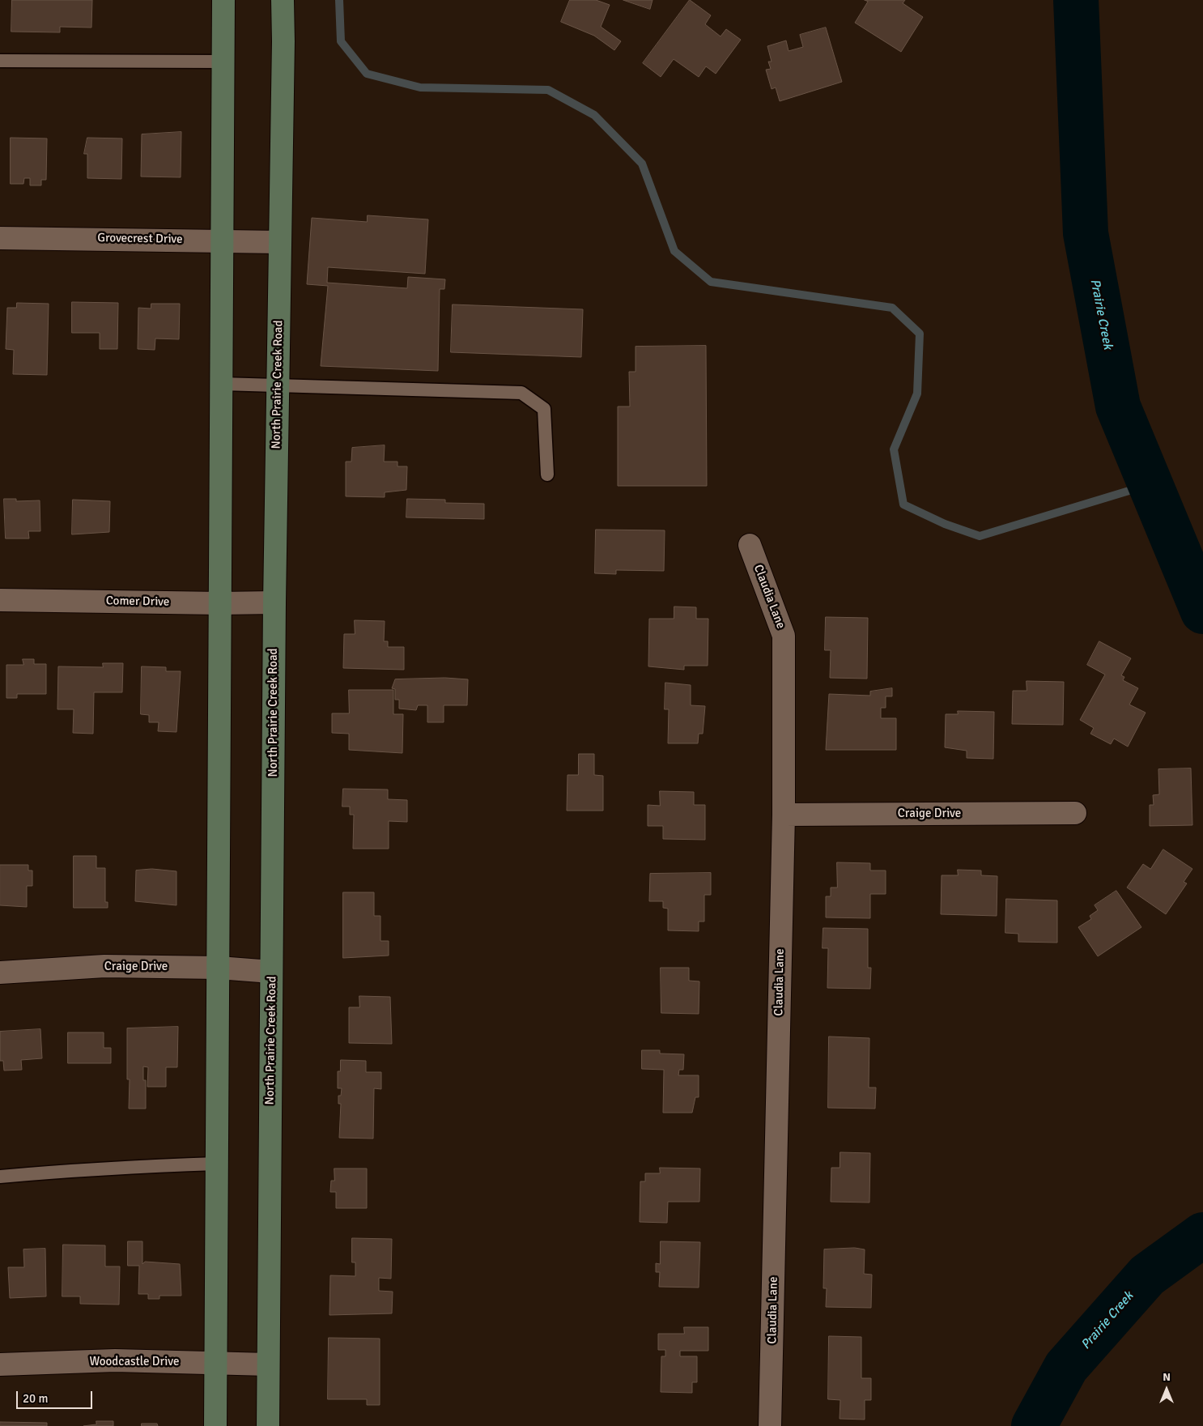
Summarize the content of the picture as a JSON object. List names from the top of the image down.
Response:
{
  "streets": {
    "main road": ["North Prairie Creek Road"],
    "street": [
      "Grovecrest Drive",
      "Claudia Lane",
      "Comer Drive",
      "Craige Drive",
      "Woodcastle Drive"
    ]
  },
  "crossings": [
    ["Grovecrest Drive", "North Prairie Creek Road"],
    ["North Prairie Creek Road", "Comer Drive"],
    ["North Prairie Creek Road", "Craige Drive"],
    ["North Prairie Creek Road", "Woodcastle Drive"],
    ["Claudia Lane", "Craige Drive"]
  ],
  "water": ["Prairie Creek"],
  "scale_bar": "20 m",
  "north": "top"
}
